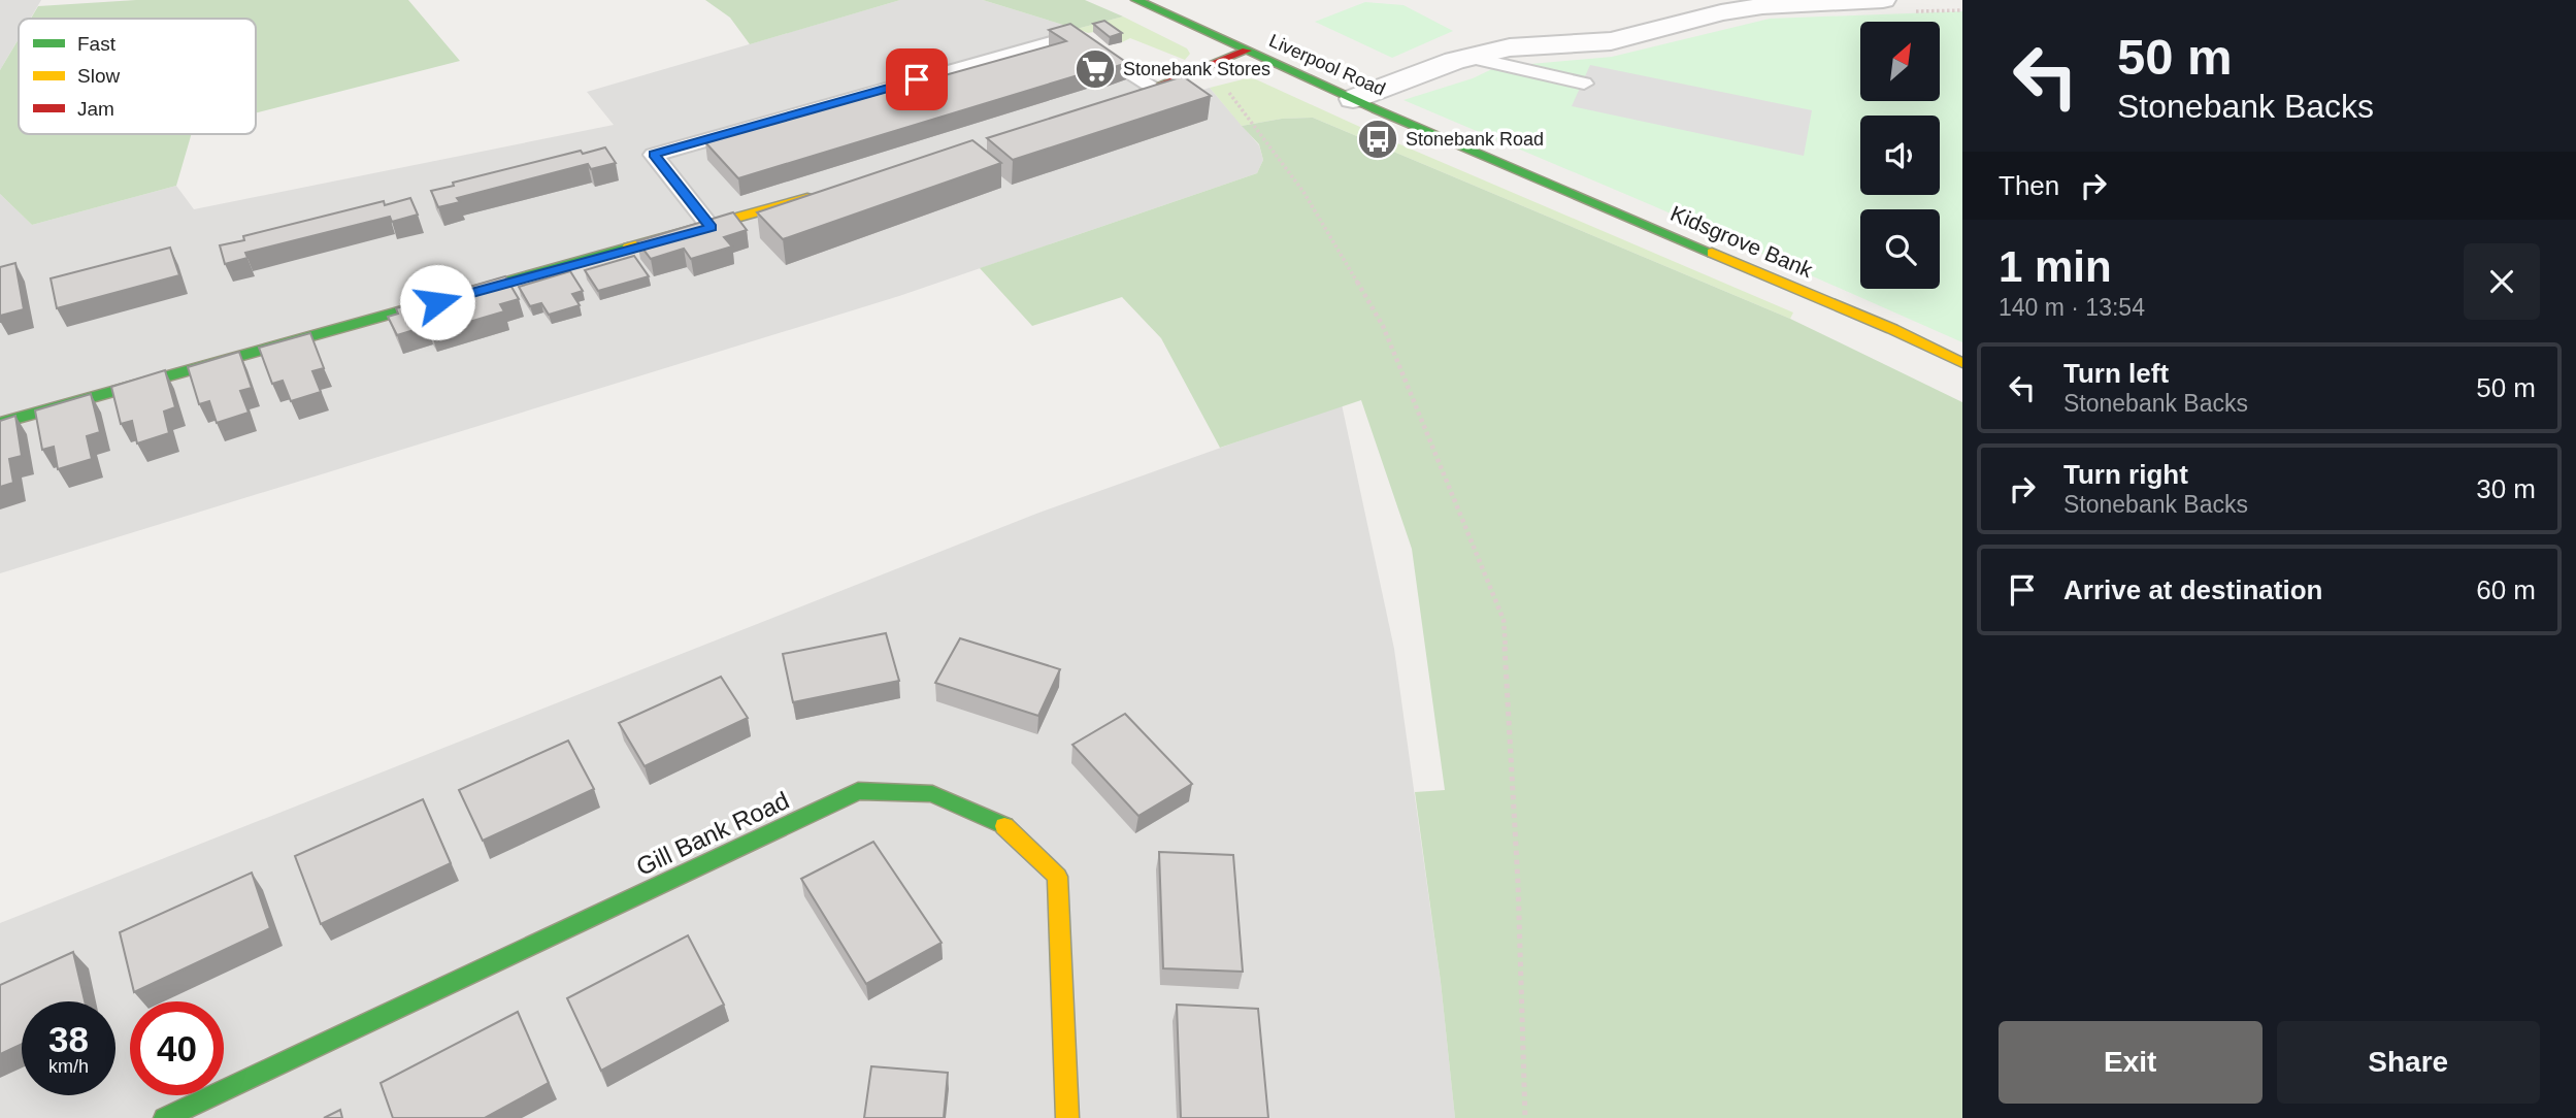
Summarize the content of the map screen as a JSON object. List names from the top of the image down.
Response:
{
  "streets": {
    "street": ["Liverpool Road", "Kidsgrove Bank", "Gill Bank Road"]
  },
  "crossings": [
    ["Liverpool Road", "Kidsgrove Bank"]
  ],
  "places": {
    "supermarket": ["Stonebank Stores"],
    "bus stop": ["Stonebank Road"]
  },
  "legend": ["Fast", "Slow", "Jam"],
  "north": "top right",
  "page": {
    "turn": ["50 m", "Stonebank Backs"],
    "then": "Then",
    "heading": ["1 min", "140 m · 13:54"],
    "list": [
      {
        "name": "Turn left",
        "note": "Stonebank Backs",
        "value": "50 m"
      },
      {
        "name": "Turn right",
        "note": "Stonebank Backs",
        "value": "30 m"
      },
      {
        "name": "Arrive at destination",
        "value": "60 m"
      }
    ],
    "speed": "38 km/h",
    "limit": "40",
    "buttons": ["Exit", "Share"]
  }
}
